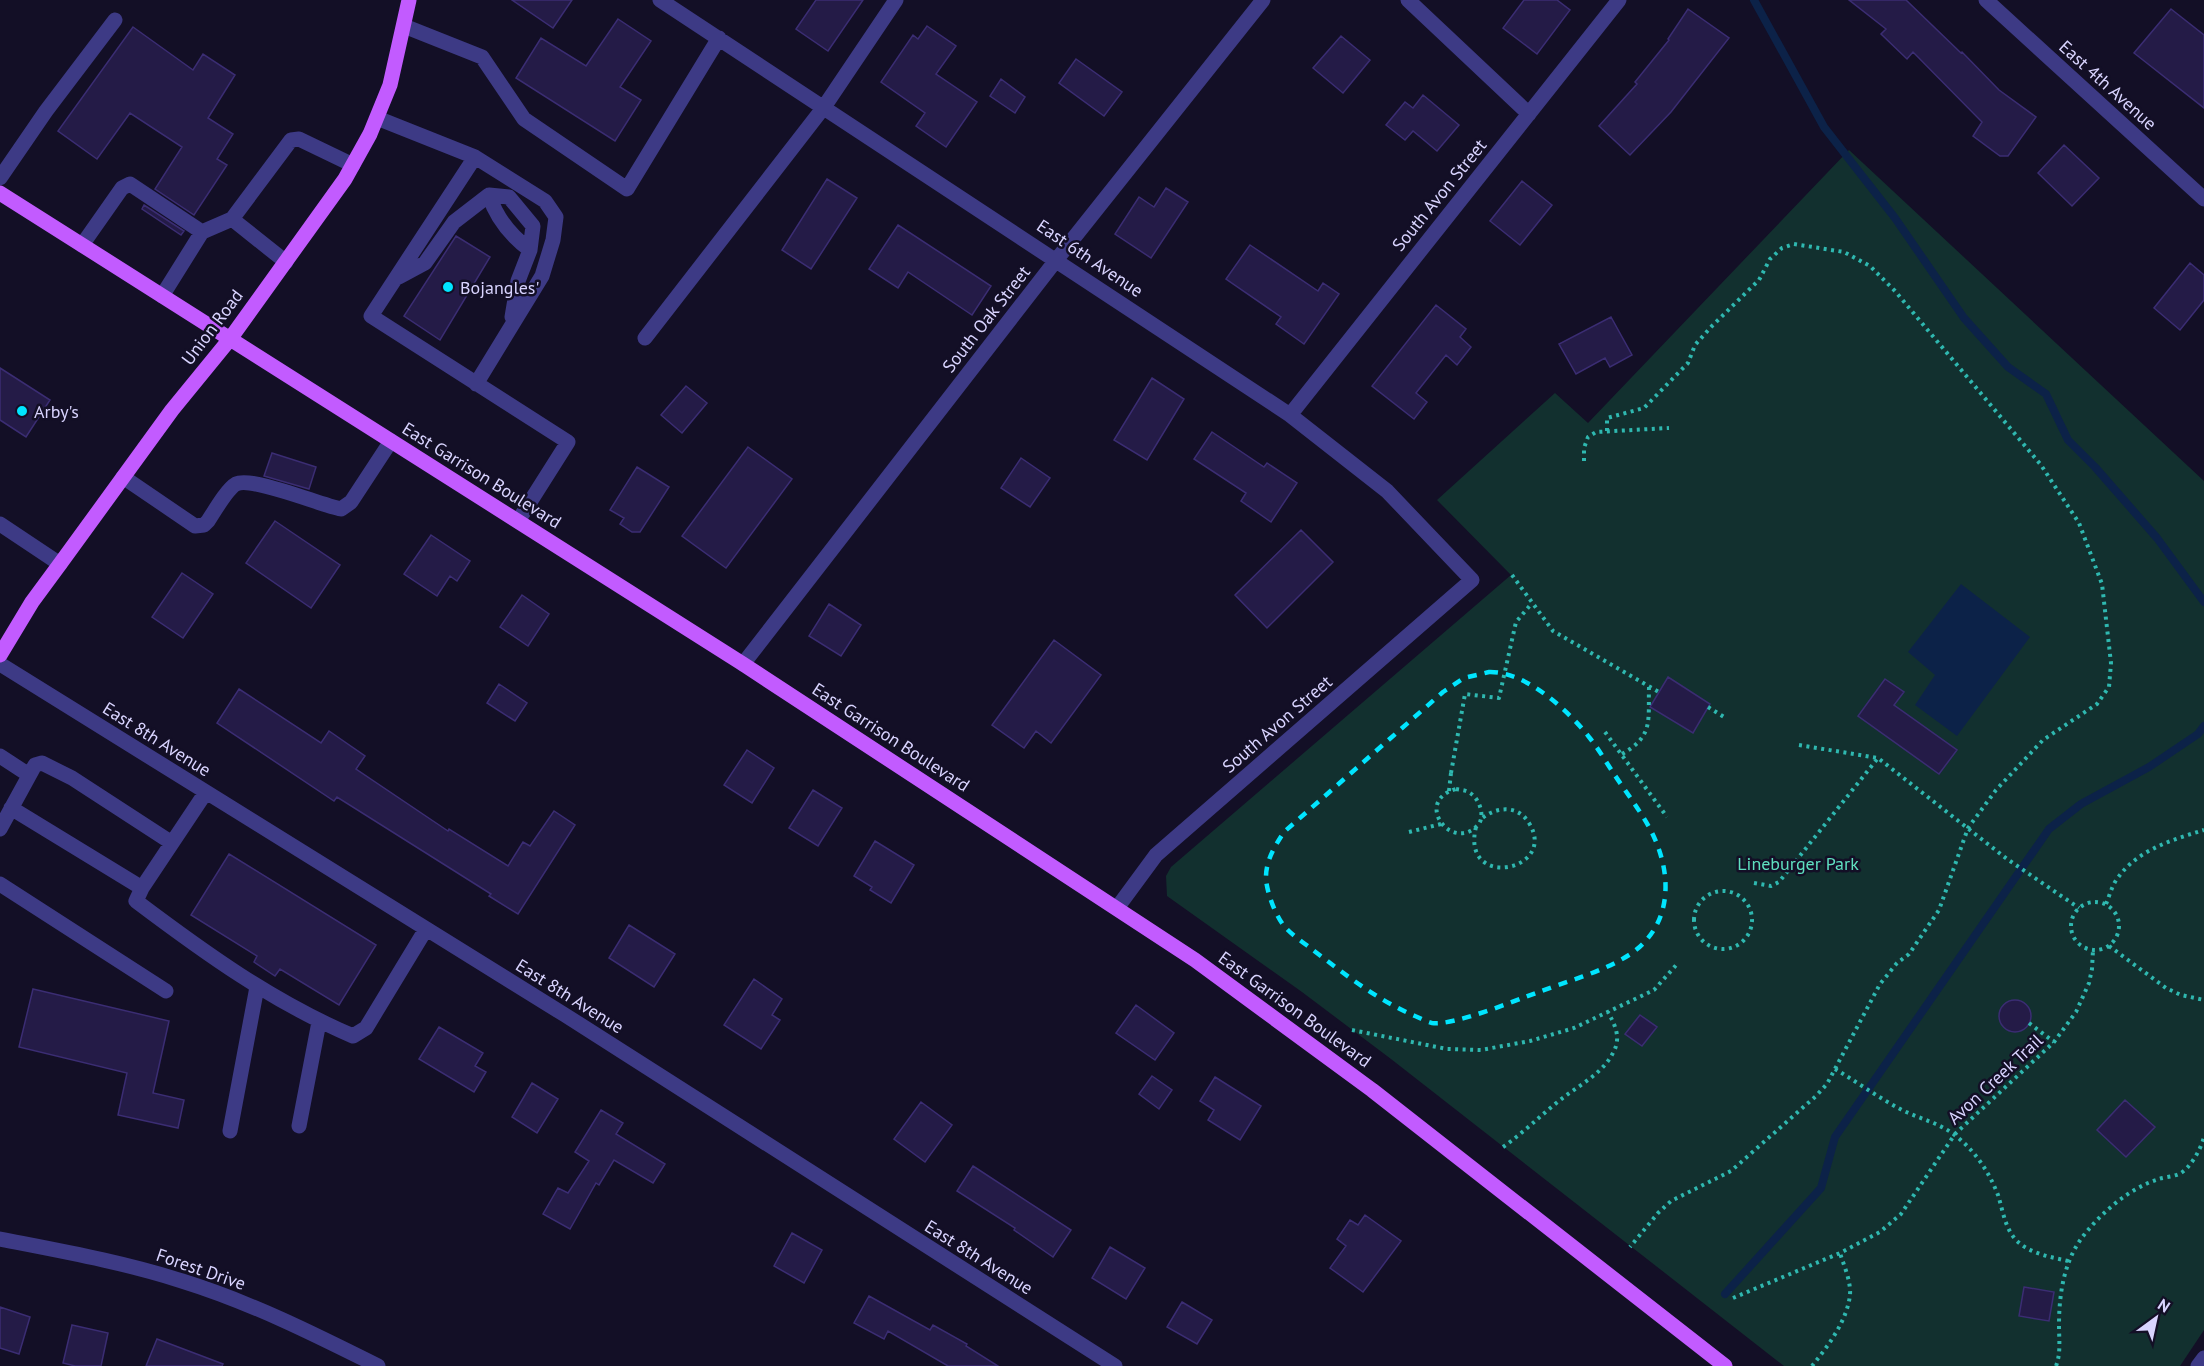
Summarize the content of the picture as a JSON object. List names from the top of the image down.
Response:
{
  "streets": {
    "main road": ["Union Road", "East Garrison Boulevard"],
    "street": [
      "East 4th Avenue",
      "South Avon Street",
      "East 6th Avenue",
      "South Oak Street",
      "East 8th Avenue",
      "Forest Drive"
    ],
    "path": ["Avon Creek Trail"]
  },
  "crossings": [
    ["South Avon Street", "East 6th Avenue"],
    ["South Avon Street", "East Garrison Boulevard"],
    ["East 6th Avenue", "South Oak Street"],
    ["South Oak Street", "East Garrison Boulevard"],
    ["Union Road", "East Garrison Boulevard"]
  ],
  "parks": ["Lineburger Park"],
  "places": ["Bojangles'", "Arby's"],
  "north": "top right"
}
